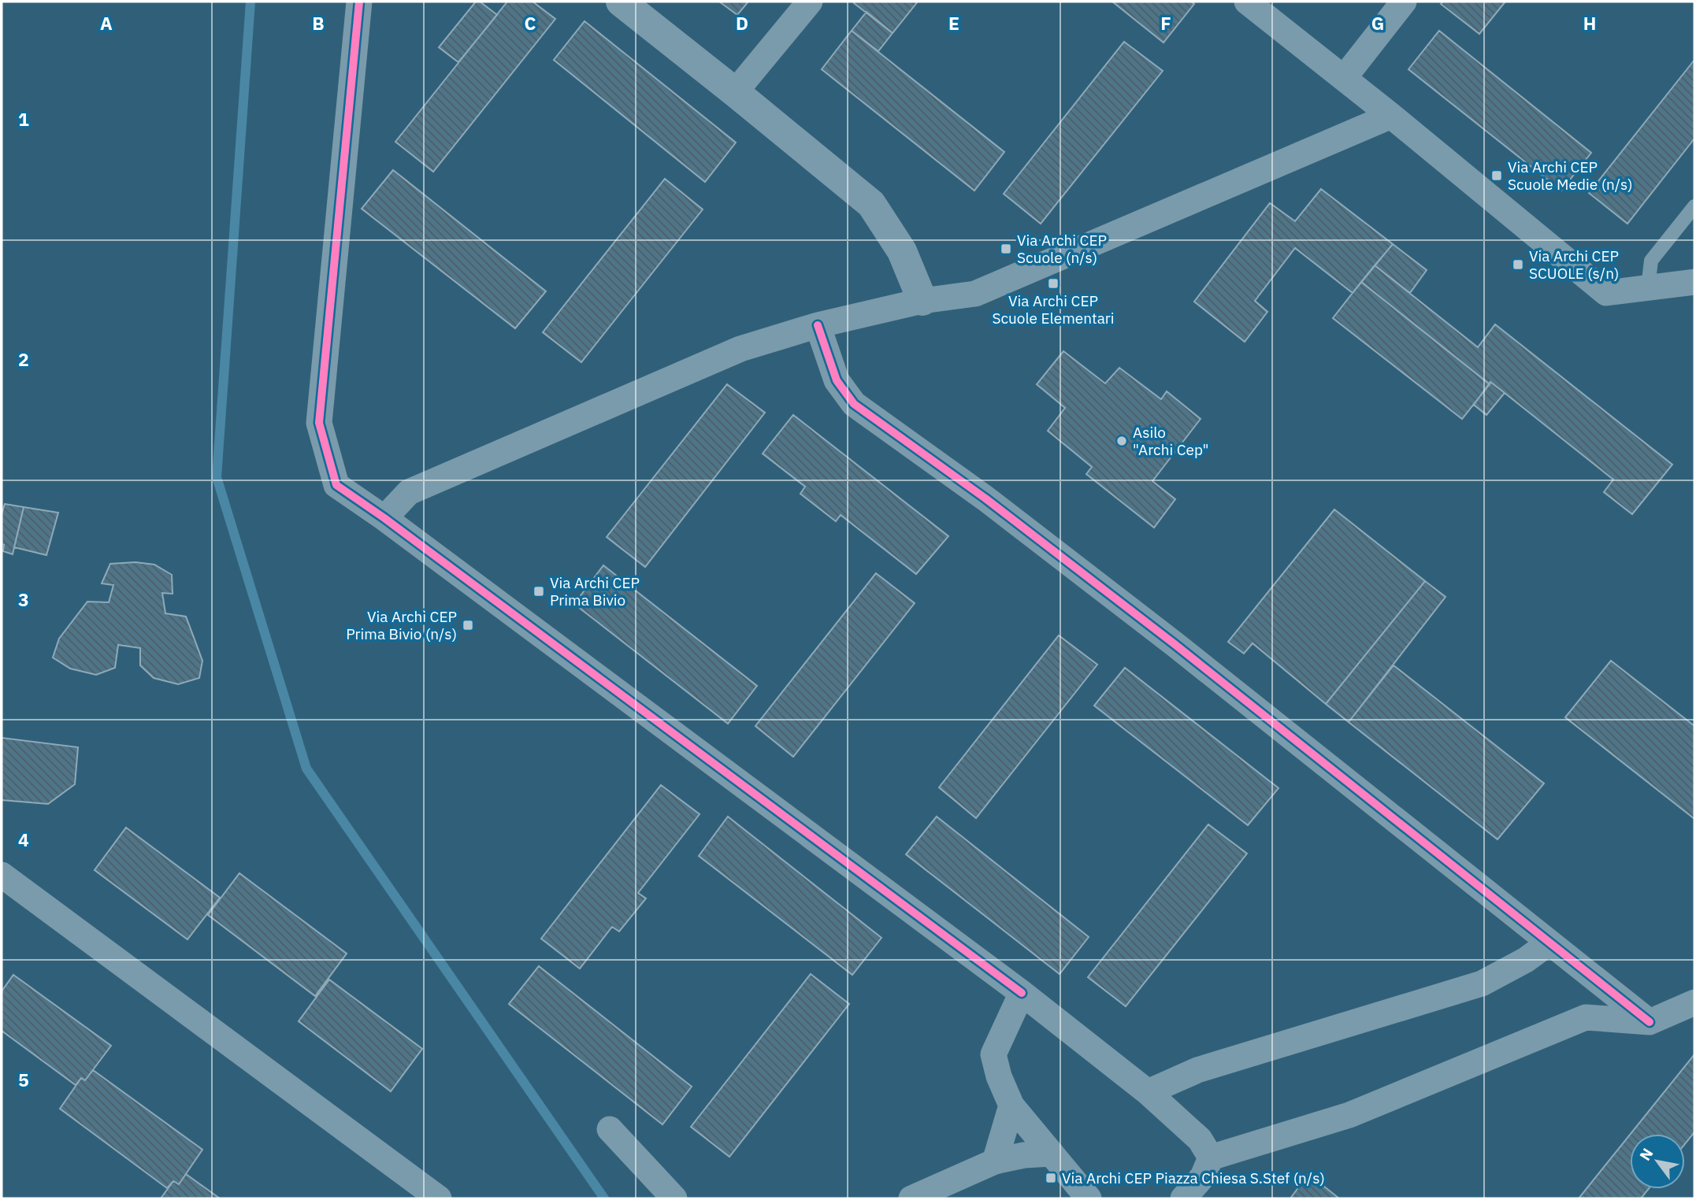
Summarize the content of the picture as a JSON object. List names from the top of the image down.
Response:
{
  "places": {
    "transit": [
      "Via Archi CEP Scuole Medie (n/s)",
      "Via Archi CEP Scuole (n/s)",
      "Via Archi CEP SCUOLE (s/n)",
      "Via Archi CEP Scuole Elementari",
      "Via Archi CEP Prima Bivio",
      "Via Archi CEP Prima Bivio (n/s)",
      "Via Archi CEP Piazza Chiesa S.Stef (n/s)"
    ],
    "other": ["Asilo \"Archi Cep\""]
  },
  "north": "top left",
  "grid": {
    "columns": [
      "A",
      "B",
      "C",
      "D",
      "E",
      "F",
      "G",
      "H"
    ],
    "rows": [
      "1",
      "2",
      "3",
      "4",
      "5"
    ]
  }
}
